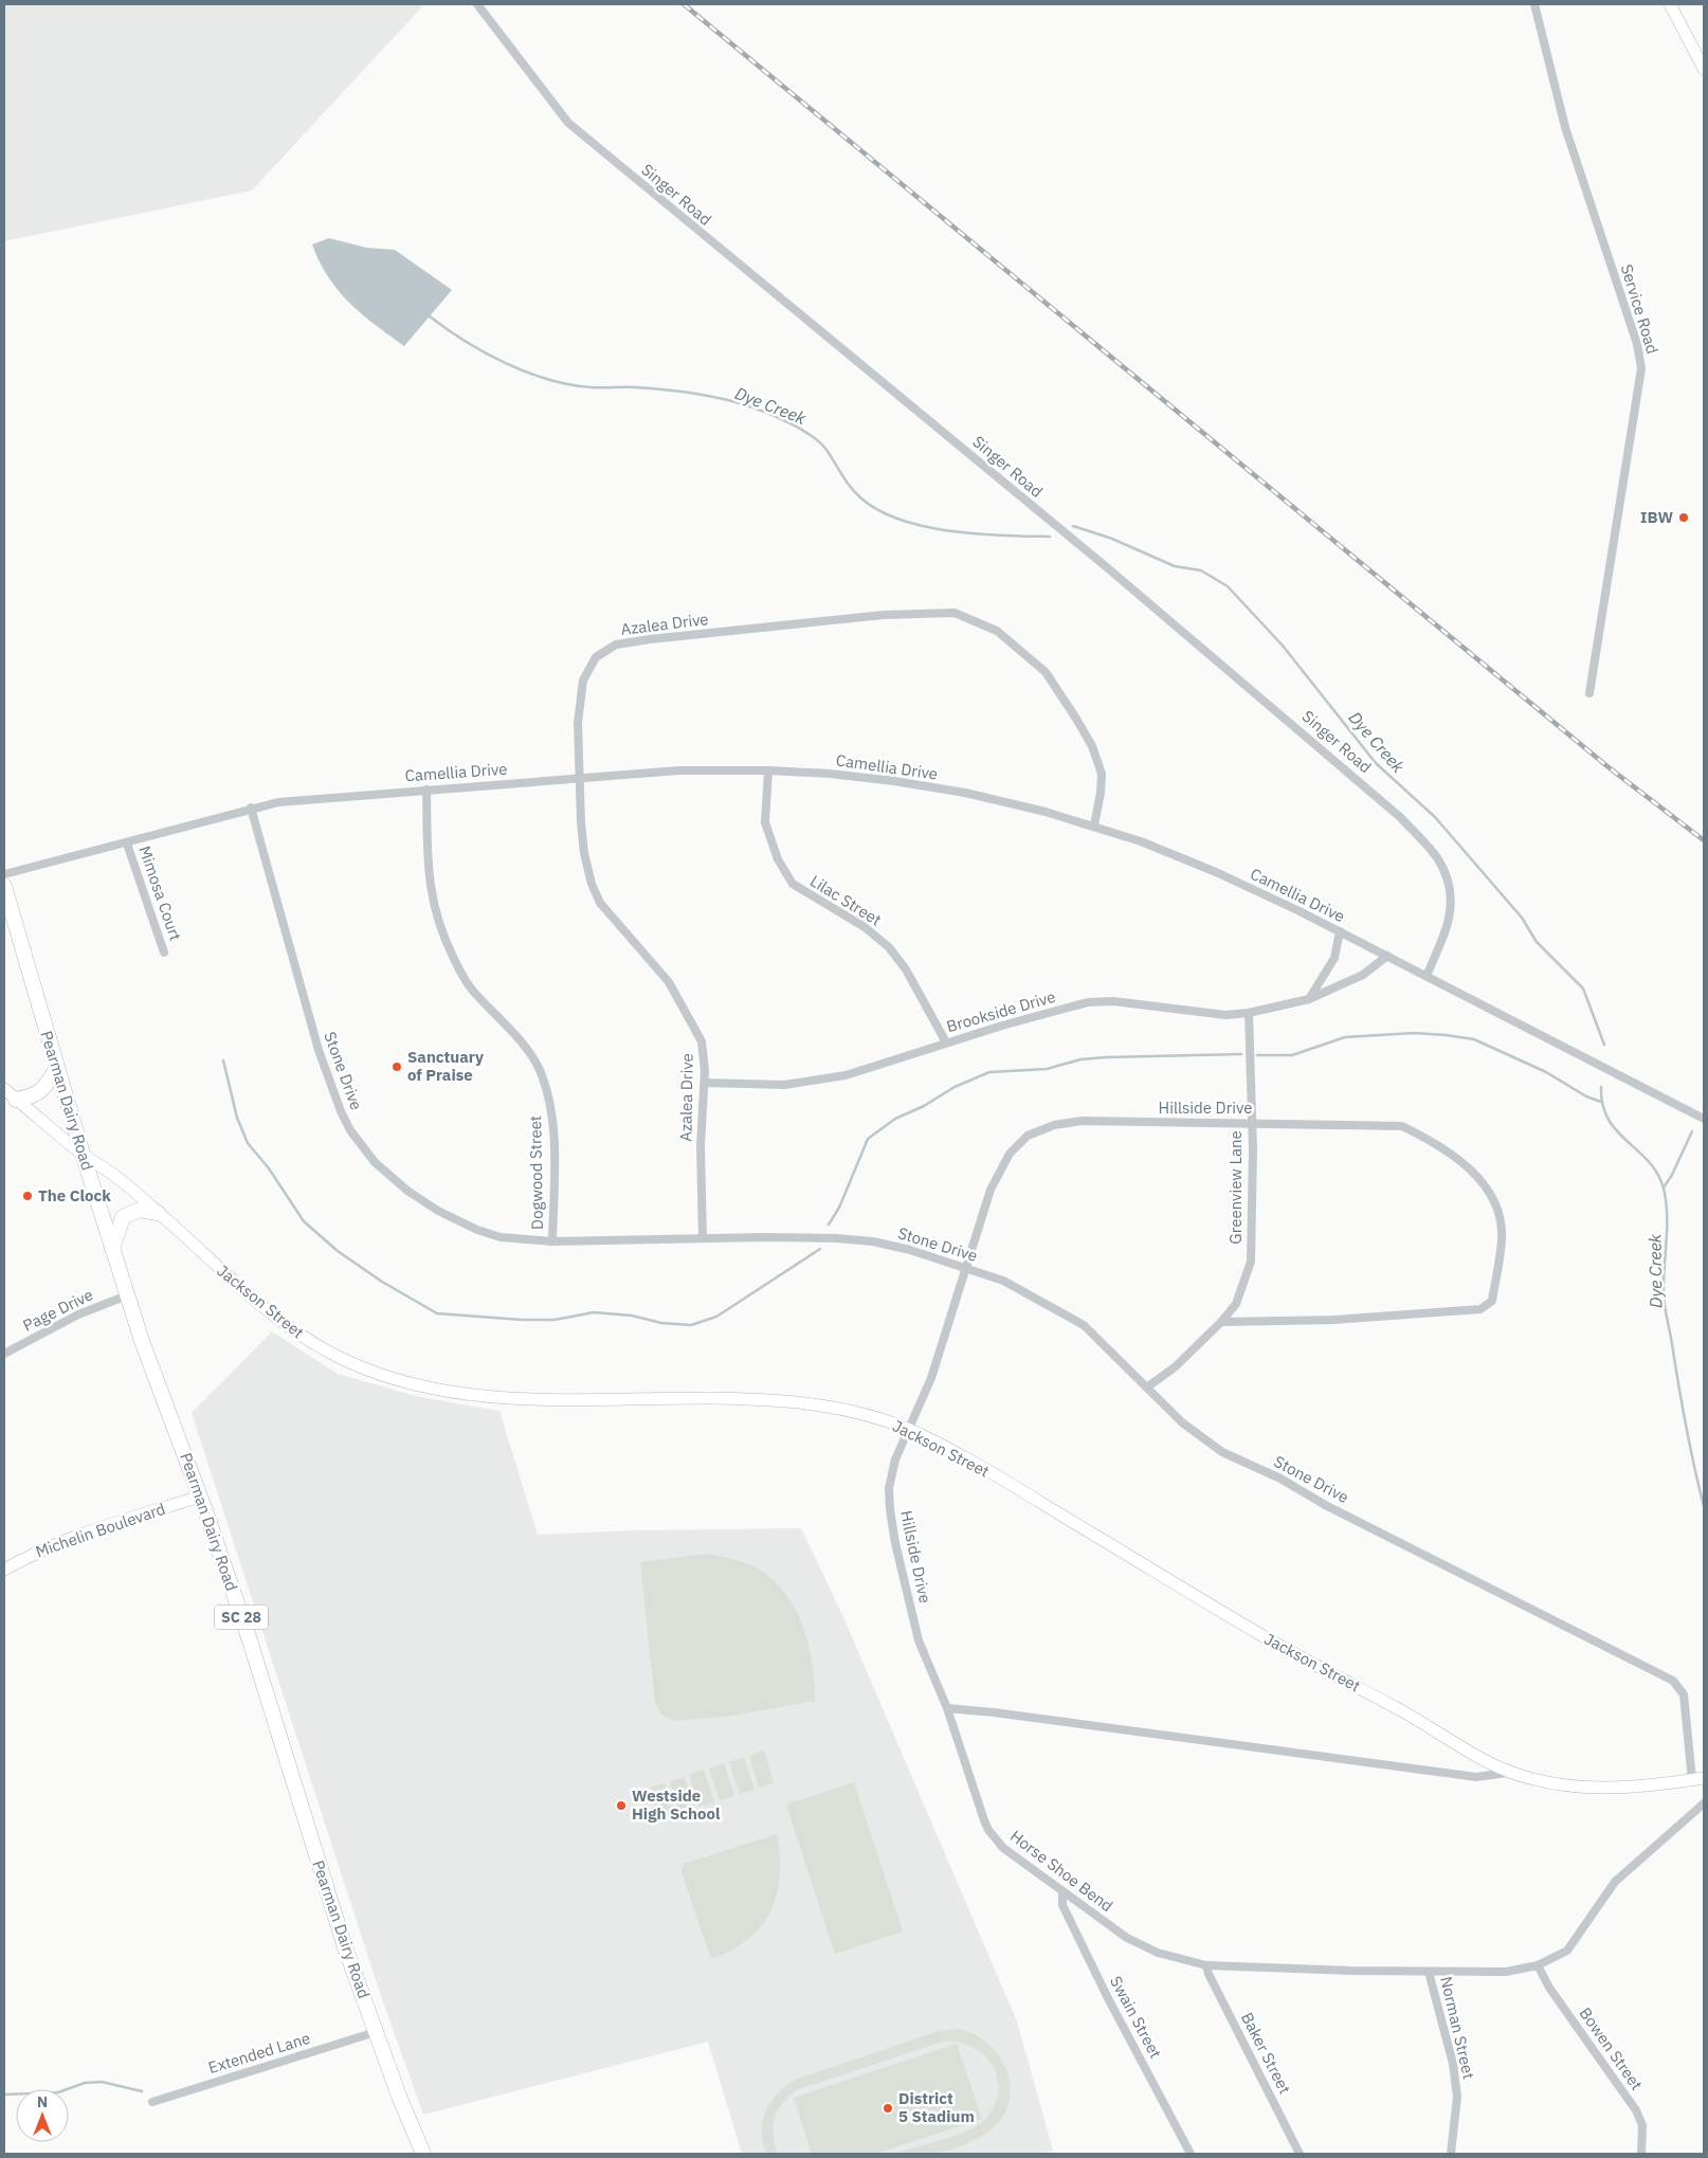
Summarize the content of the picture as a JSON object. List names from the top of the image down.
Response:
{
  "streets": {
    "highway": ["Pearman Dairy Road", "SC 28"],
    "street": [
      "Singer Road",
      "Service Road",
      "Azalea Drive",
      "Camellia Drive",
      "Mimosa Court",
      "Lilac Street",
      "Brookside Drive",
      "Stone Drive",
      "Hillside Drive",
      "Dogwood Street",
      "Greenview Lane",
      "Jackson Street",
      "Page Drive",
      "Michelin Boulevard",
      "Horse Shoe Bend",
      "Swain Street",
      "Norman Street",
      "Bowen Street",
      "Extended Lane",
      "Baker Street"
    ]
  },
  "crossings": [
    ["Singer Road", "Camellia Drive"],
    ["Azalea Drive", "Camellia Drive"],
    ["Azalea Drive", "Brookside Drive"],
    ["Azalea Drive", "Stone Drive"],
    ["Camellia Drive", "Mimosa Court"],
    ["Camellia Drive", "Lilac Street"],
    ["Camellia Drive", "Brookside Drive"],
    ["Camellia Drive", "Stone Drive"],
    ["Camellia Drive", "Dogwood Street"],
    ["Lilac Street", "Brookside Drive"],
    ["Brookside Drive", "Greenview Lane"],
    ["Stone Drive", "Hillside Drive"],
    ["Stone Drive", "Dogwood Street"],
    ["Stone Drive", "Jackson Street"],
    ["Pearman Dairy Road", "Jackson Street"],
    ["Pearman Dairy Road", "Page Drive"],
    ["Pearman Dairy Road", "Michelin Boulevard"],
    ["Pearman Dairy Road", "Extended Lane"],
    ["Hillside Drive", "Greenview Lane"],
    ["Hillside Drive", "Jackson Street"],
    ["Hillside Drive", "Horse Shoe Bend"],
    ["Horse Shoe Bend", "Swain Street"],
    ["Horse Shoe Bend", "Norman Street"],
    ["Horse Shoe Bend", "Bowen Street"],
    ["Horse Shoe Bend", "Baker Street"]
  ],
  "water": ["Dye Creek"],
  "places": [
    "IBW",
    "Sanctuary of Praise",
    "The Clock",
    "Westside High School",
    "District 5 Stadium"
  ],
  "north": "top"
}
